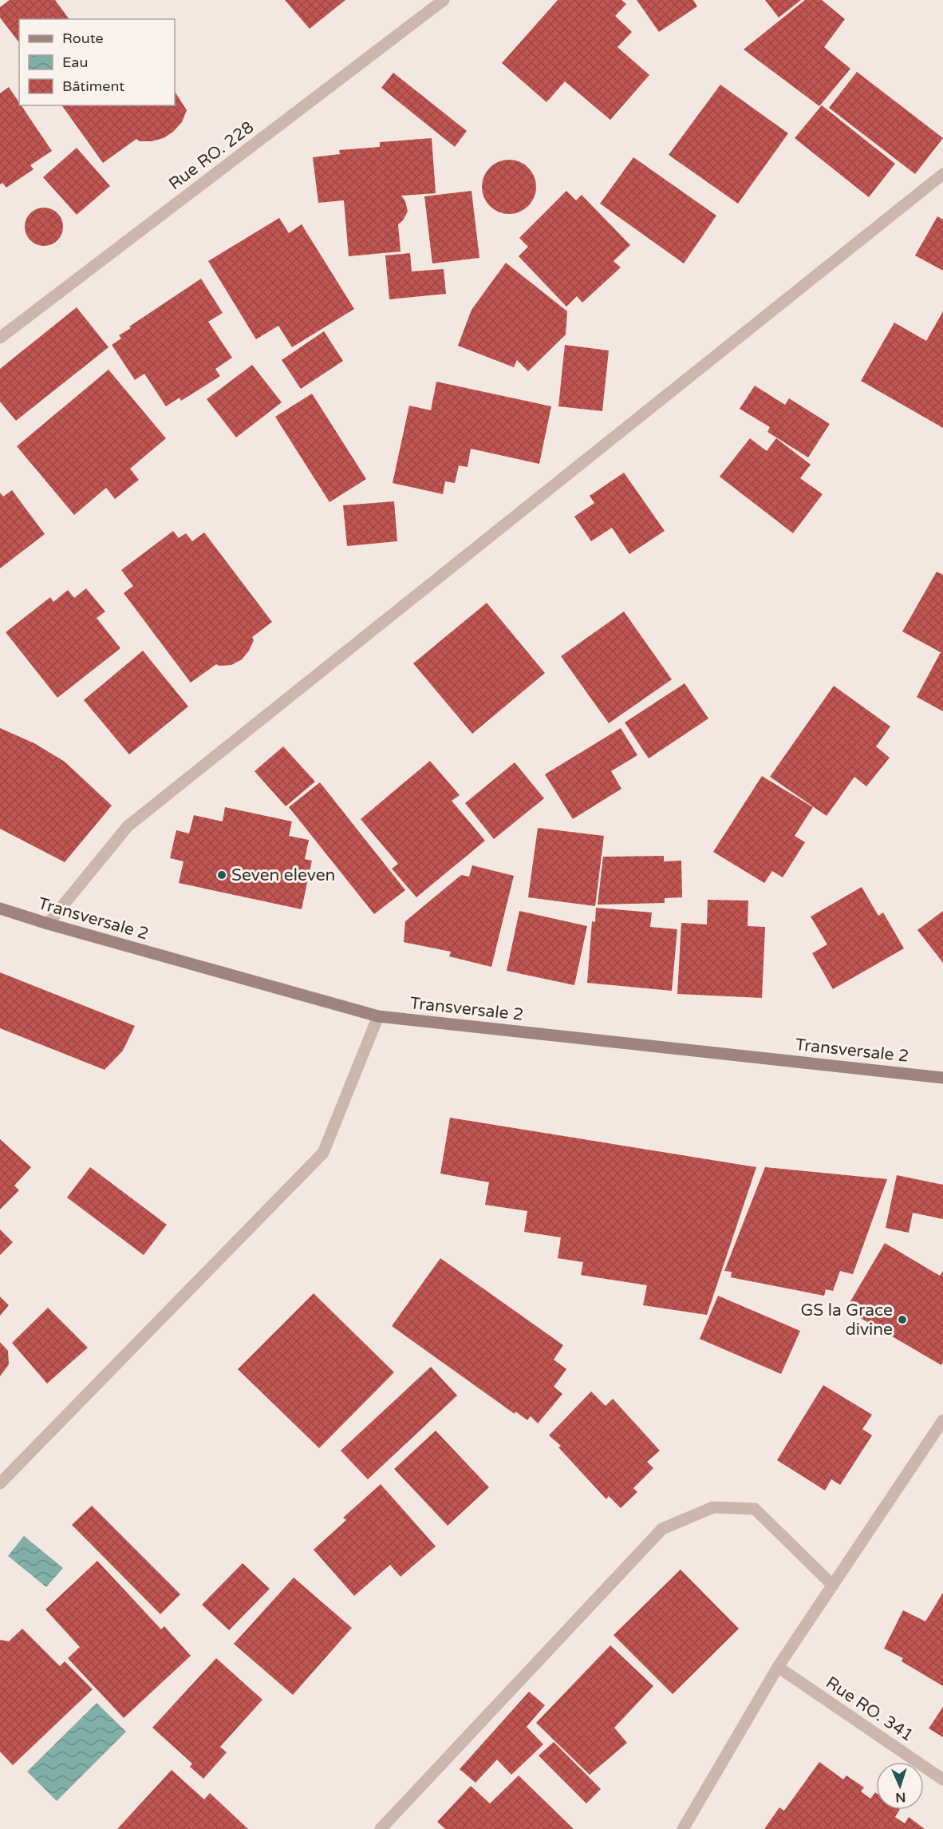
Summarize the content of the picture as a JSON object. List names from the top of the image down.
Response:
{
  "streets": {
    "main road": ["Transversale 2"],
    "street": ["Rue RO. 228", "Rue RO. 341"]
  },
  "places": ["Seven eleven", "GS la Grace divine"],
  "legend": ["Route", "Eau", "Bâtiment"],
  "north": "bottom"
}
